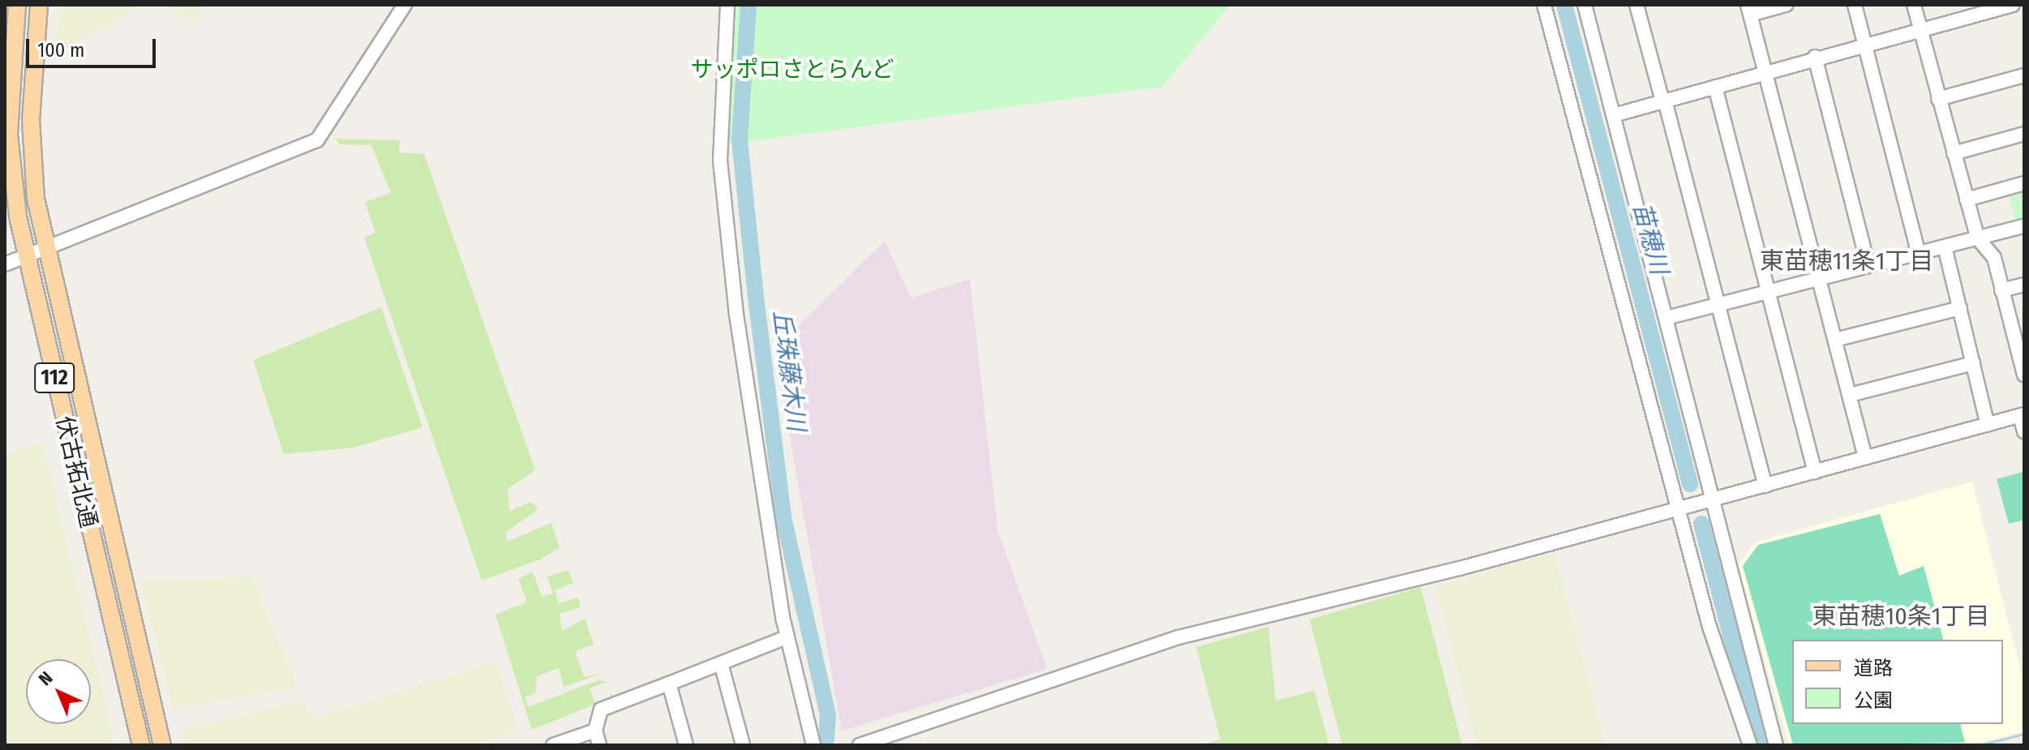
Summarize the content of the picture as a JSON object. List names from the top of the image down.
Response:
{
  "streets": {
    "main road": ["112", "伏古拓北通"]
  },
  "districts": ["東苗穂11条1丁目", "東苗穂10条1丁目"],
  "water": ["苗穂川", "丘珠藤木川"],
  "parks": ["サッポロさとらんど"],
  "legend": ["道路", "公園"],
  "scale_bar": "100 m",
  "north": "top left"
}
